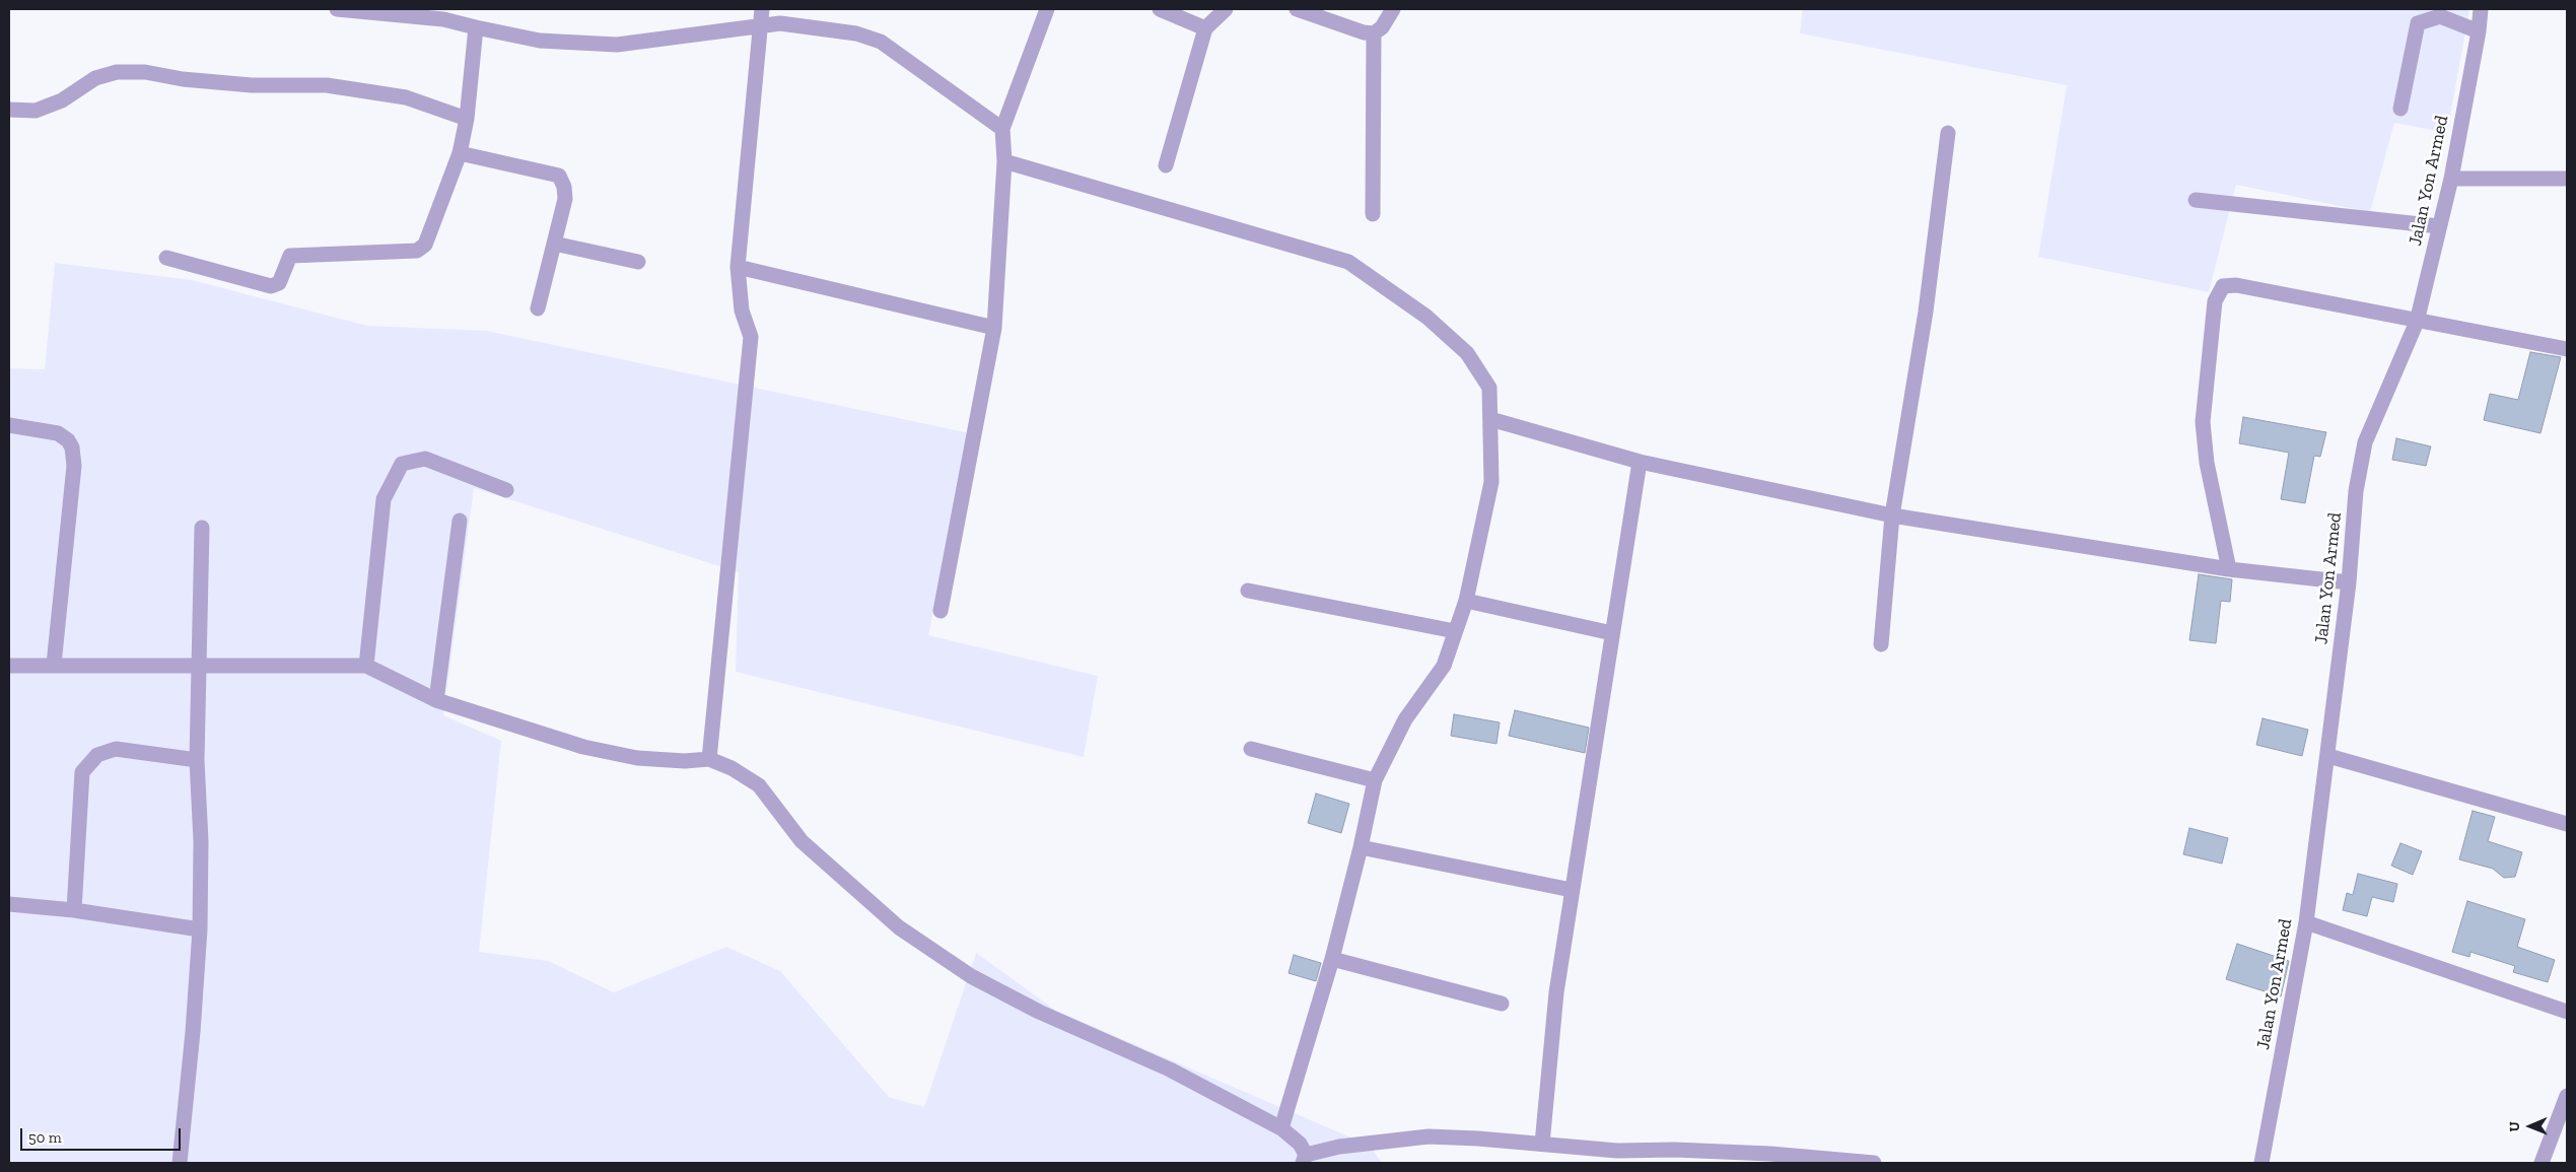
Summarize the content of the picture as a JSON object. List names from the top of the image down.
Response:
{
  "streets": {
    "street": ["Jalan Yon Armed"]
  },
  "scale_bar": "50 m",
  "north": "left"
}
